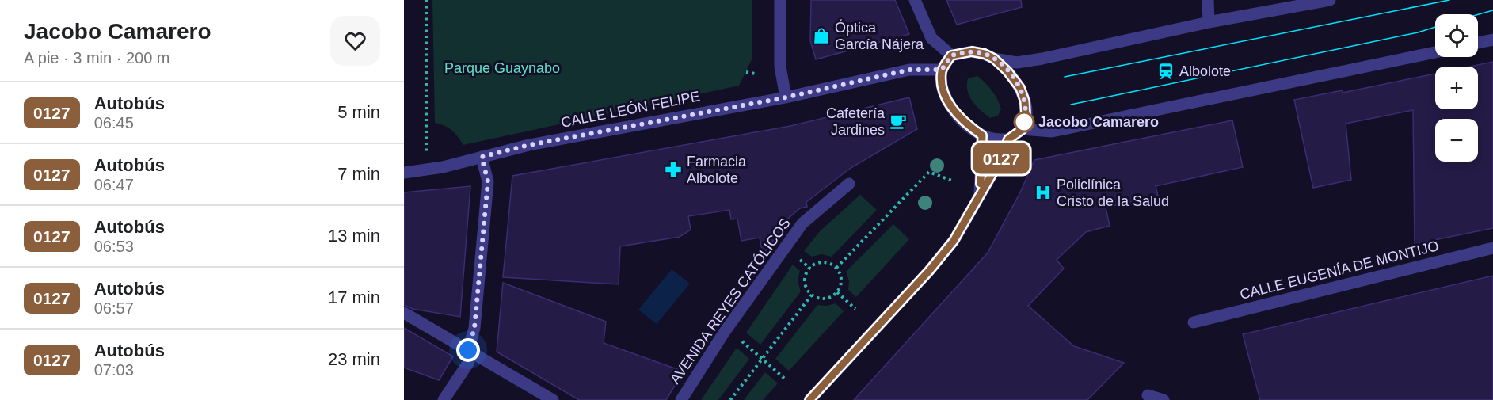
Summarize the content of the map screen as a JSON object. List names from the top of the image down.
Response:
{
  "streets": {
    "street": ["CALLE LEÓN FELIPE", "CALLE EUGENÍA DE MONTIJO", "AVENIDA REYES CATÓLICOS"]
  },
  "parks": ["Parque Guaynabo"],
  "places": {
    "shop": ["Óptica García Nájera"],
    "station": ["Albolote"],
    "cafe": ["Cafetería Jardines"],
    "other": ["Jacobo Camarero"],
    "pharmacy": ["Farmacia Albolote"],
    "hospital": ["Policlínica Cristo de la Salud"]
  },
  "lines": ["bus line 0127"],
  "page": {
    "heading": ["Jacobo Camarero", "A pie · 3 min · 200 m"],
    "on_map": "0127",
    "map_buttons": ["+", "−"],
    "list": [
      {
        "mark": "0127",
        "name": "Autobús",
        "note": "06:45",
        "value": "5 min"
      },
      {
        "mark": "0127",
        "name": "Autobús",
        "note": "06:47",
        "value": "7 min"
      },
      {
        "mark": "0127",
        "name": "Autobús",
        "note": "06:53",
        "value": "13 min"
      },
      {
        "mark": "0127",
        "name": "Autobús",
        "note": "06:57",
        "value": "17 min"
      },
      {
        "mark": "0127",
        "name": "Autobús",
        "note": "07:03",
        "value": "23 min"
      }
    ]
  }
}
